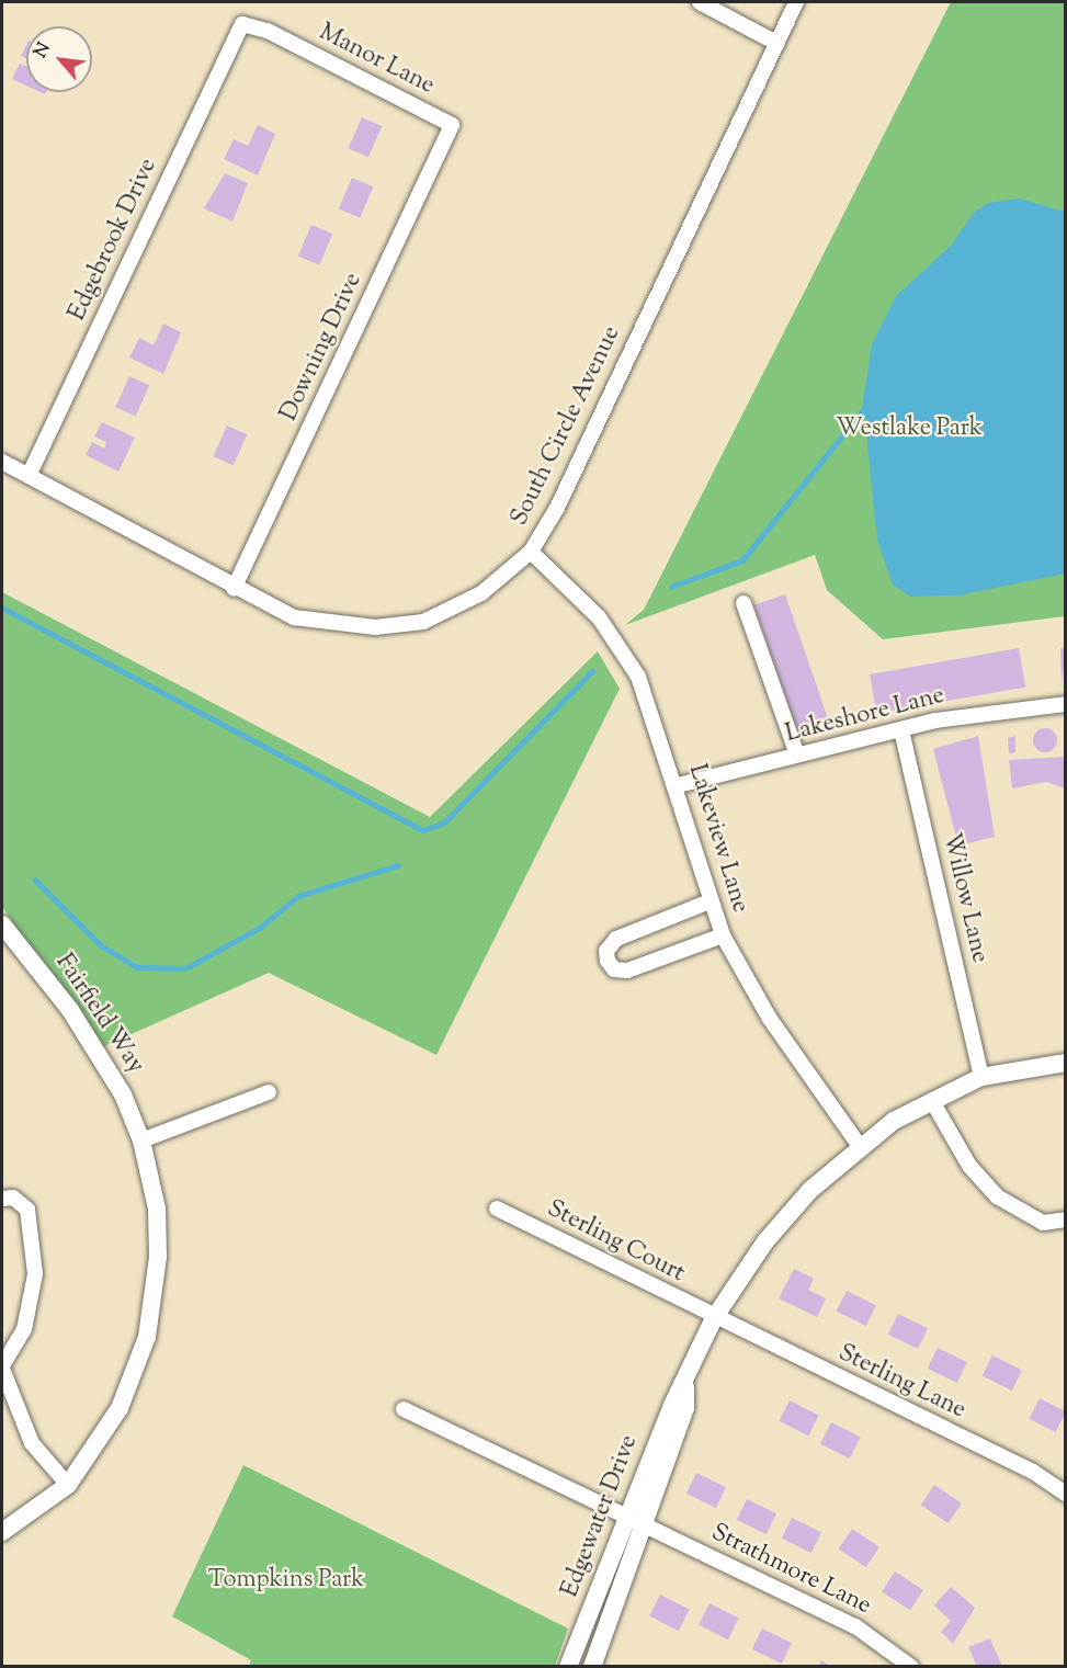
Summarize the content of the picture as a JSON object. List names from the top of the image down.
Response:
{
  "streets": {
    "street": [
      "Manor Lane",
      "Edgebrook Drive",
      "Downing Drive",
      "South Circle Avenue",
      "Lakeshore Lane",
      "Lakeview Lane",
      "Willow Lane",
      "Fairfield Way",
      "Sterling Court",
      "Sterling Lane",
      "Edgewater Drive",
      "Strathmore Lane"
    ]
  },
  "crossings": [
    ["Manor Lane", "Edgebrook Drive"],
    ["Manor Lane", "Downing Drive"],
    ["Edgebrook Drive", "South Circle Avenue"],
    ["Downing Drive", "South Circle Avenue"],
    ["South Circle Avenue", "Lakeview Lane"],
    ["Lakeshore Lane", "Lakeview Lane"],
    ["Lakeshore Lane", "Willow Lane"],
    ["Lakeview Lane", "Edgewater Drive"],
    ["Willow Lane", "Edgewater Drive"],
    ["Sterling Court", "Sterling Lane"],
    ["Sterling Court", "Edgewater Drive"],
    ["Sterling Lane", "Edgewater Drive"],
    ["Edgewater Drive", "Strathmore Lane"]
  ],
  "parks": ["Westlake Park", "Tompkins Park"],
  "north": "top left"
}
